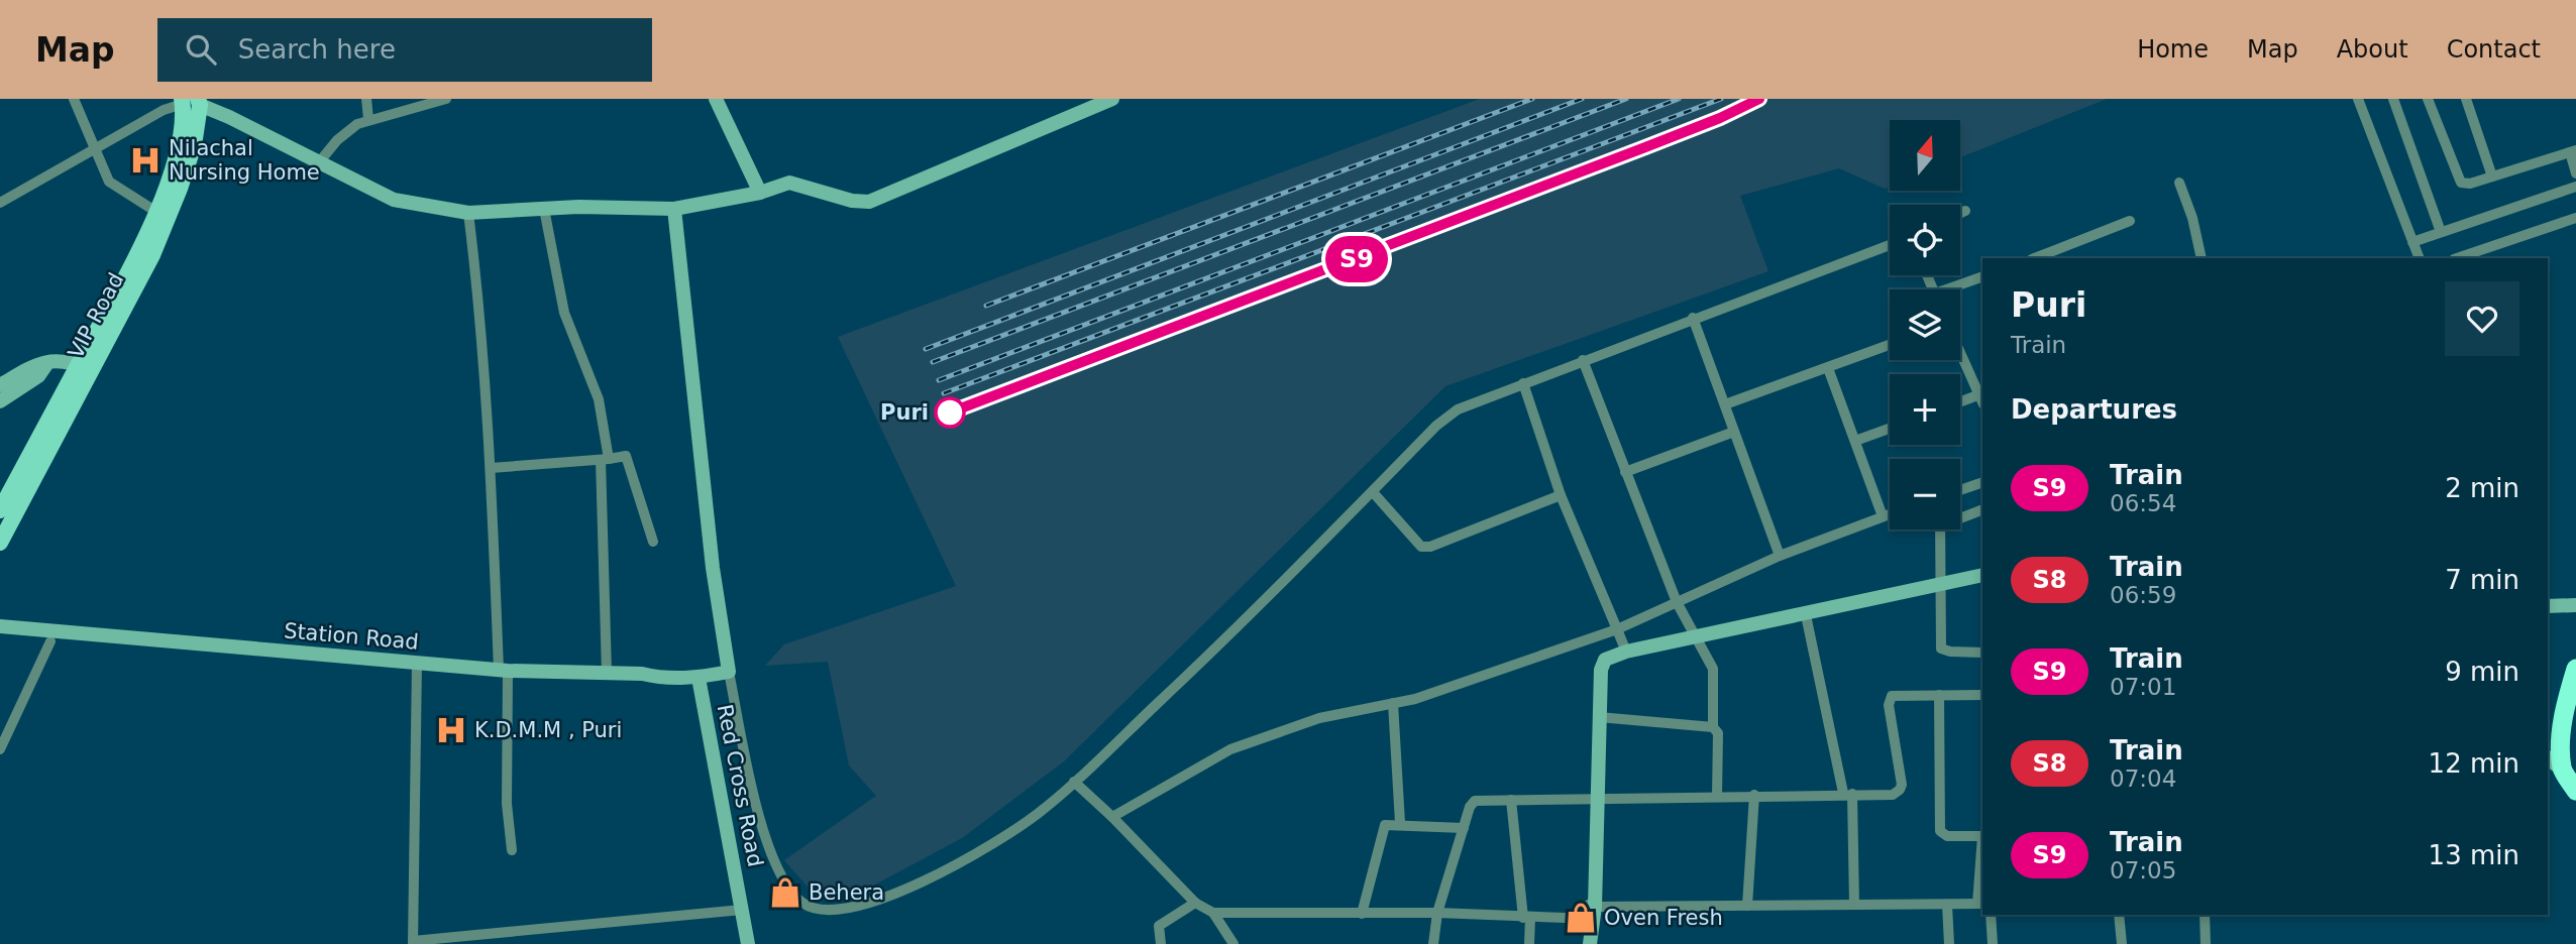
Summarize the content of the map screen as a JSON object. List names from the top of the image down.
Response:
{
  "streets": {
    "main road": ["VIP Road", "Station Road", "Red Cross Road"]
  },
  "crossings": [
    ["Station Road", "Red Cross Road"]
  ],
  "places": {
    "hospital": ["Nilachal Nursing Home", "K.D.M.M , Puri"],
    "other": ["Puri"],
    "shop": ["Behera", "Oven Fresh"]
  },
  "north": "top",
  "page": {
    "header": "Map",
    "search": "Search here",
    "nav": [
      "Home",
      "Map",
      "About",
      "Contact"
    ],
    "on_map": "S9",
    "map_buttons": ["+", "−"],
    "heading": [
      ["Puri", "Train"],
      "Departures"
    ],
    "list": [
      {
        "mark": "S9",
        "name": "Train",
        "note": "06:54",
        "value": "2 min"
      },
      {
        "mark": "S8",
        "name": "Train",
        "note": "06:59",
        "value": "7 min"
      },
      {
        "mark": "S9",
        "name": "Train",
        "note": "07:01",
        "value": "9 min"
      },
      {
        "mark": "S8",
        "name": "Train",
        "note": "07:04",
        "value": "12 min"
      },
      {
        "mark": "S9",
        "name": "Train",
        "note": "07:05",
        "value": "13 min"
      }
    ]
  }
}
